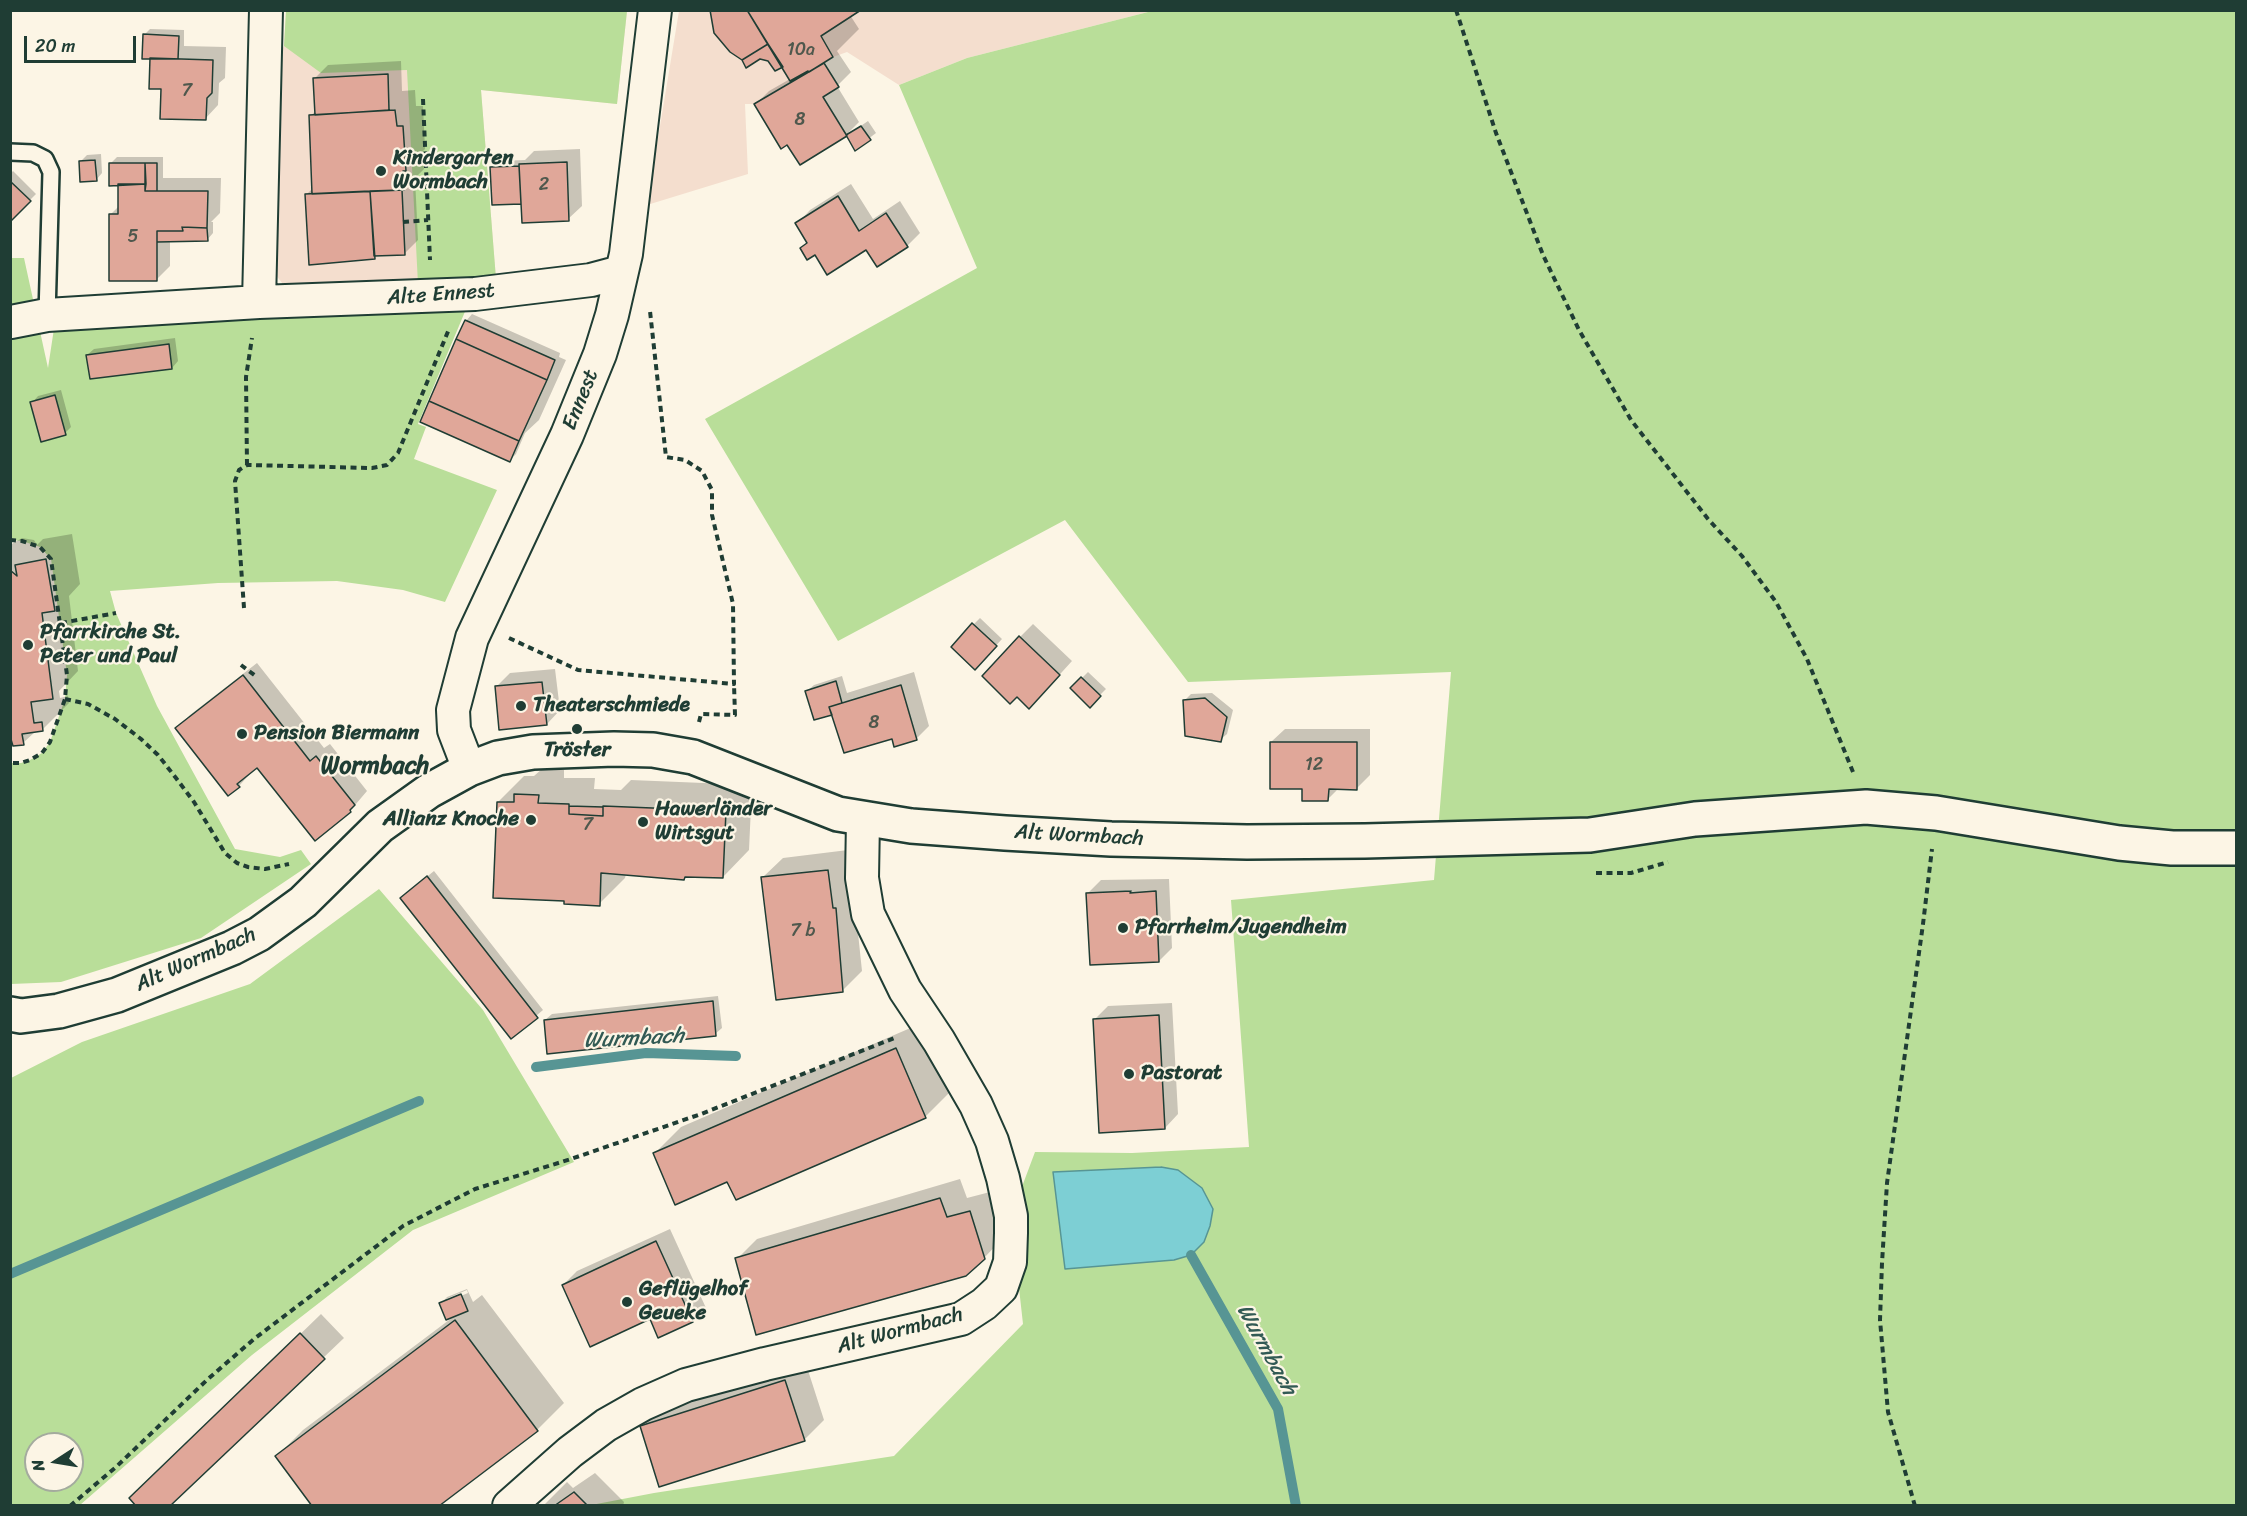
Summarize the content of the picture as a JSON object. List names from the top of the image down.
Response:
{
  "streets": {
    "street": ["Alte Ennest", "Ennest", "Alt Wormbach"]
  },
  "crossings": [
    ["Alte Ennest", "Ennest"],
    ["Ennest", "Alt Wormbach"]
  ],
  "districts": ["Wormbach"],
  "water": ["Wurmbach"],
  "places": [
    "Kindergarten Wormbach",
    "Pfarrkirche St. Peter und Paul",
    "Theaterschmiede",
    "Tröster",
    "Pension Biermann",
    "Allianz Knoche",
    "Hawerländer Wirtsgut",
    "Pfarrheim/Jugendheim",
    "Pastorat",
    "Geflügelhof Geueke"
  ],
  "house_numbers": [
    "10a",
    "7",
    "8",
    "2",
    "5",
    "8",
    "12",
    "7",
    "7 b"
  ],
  "scale_bar": "20 m",
  "north": "left"
}
